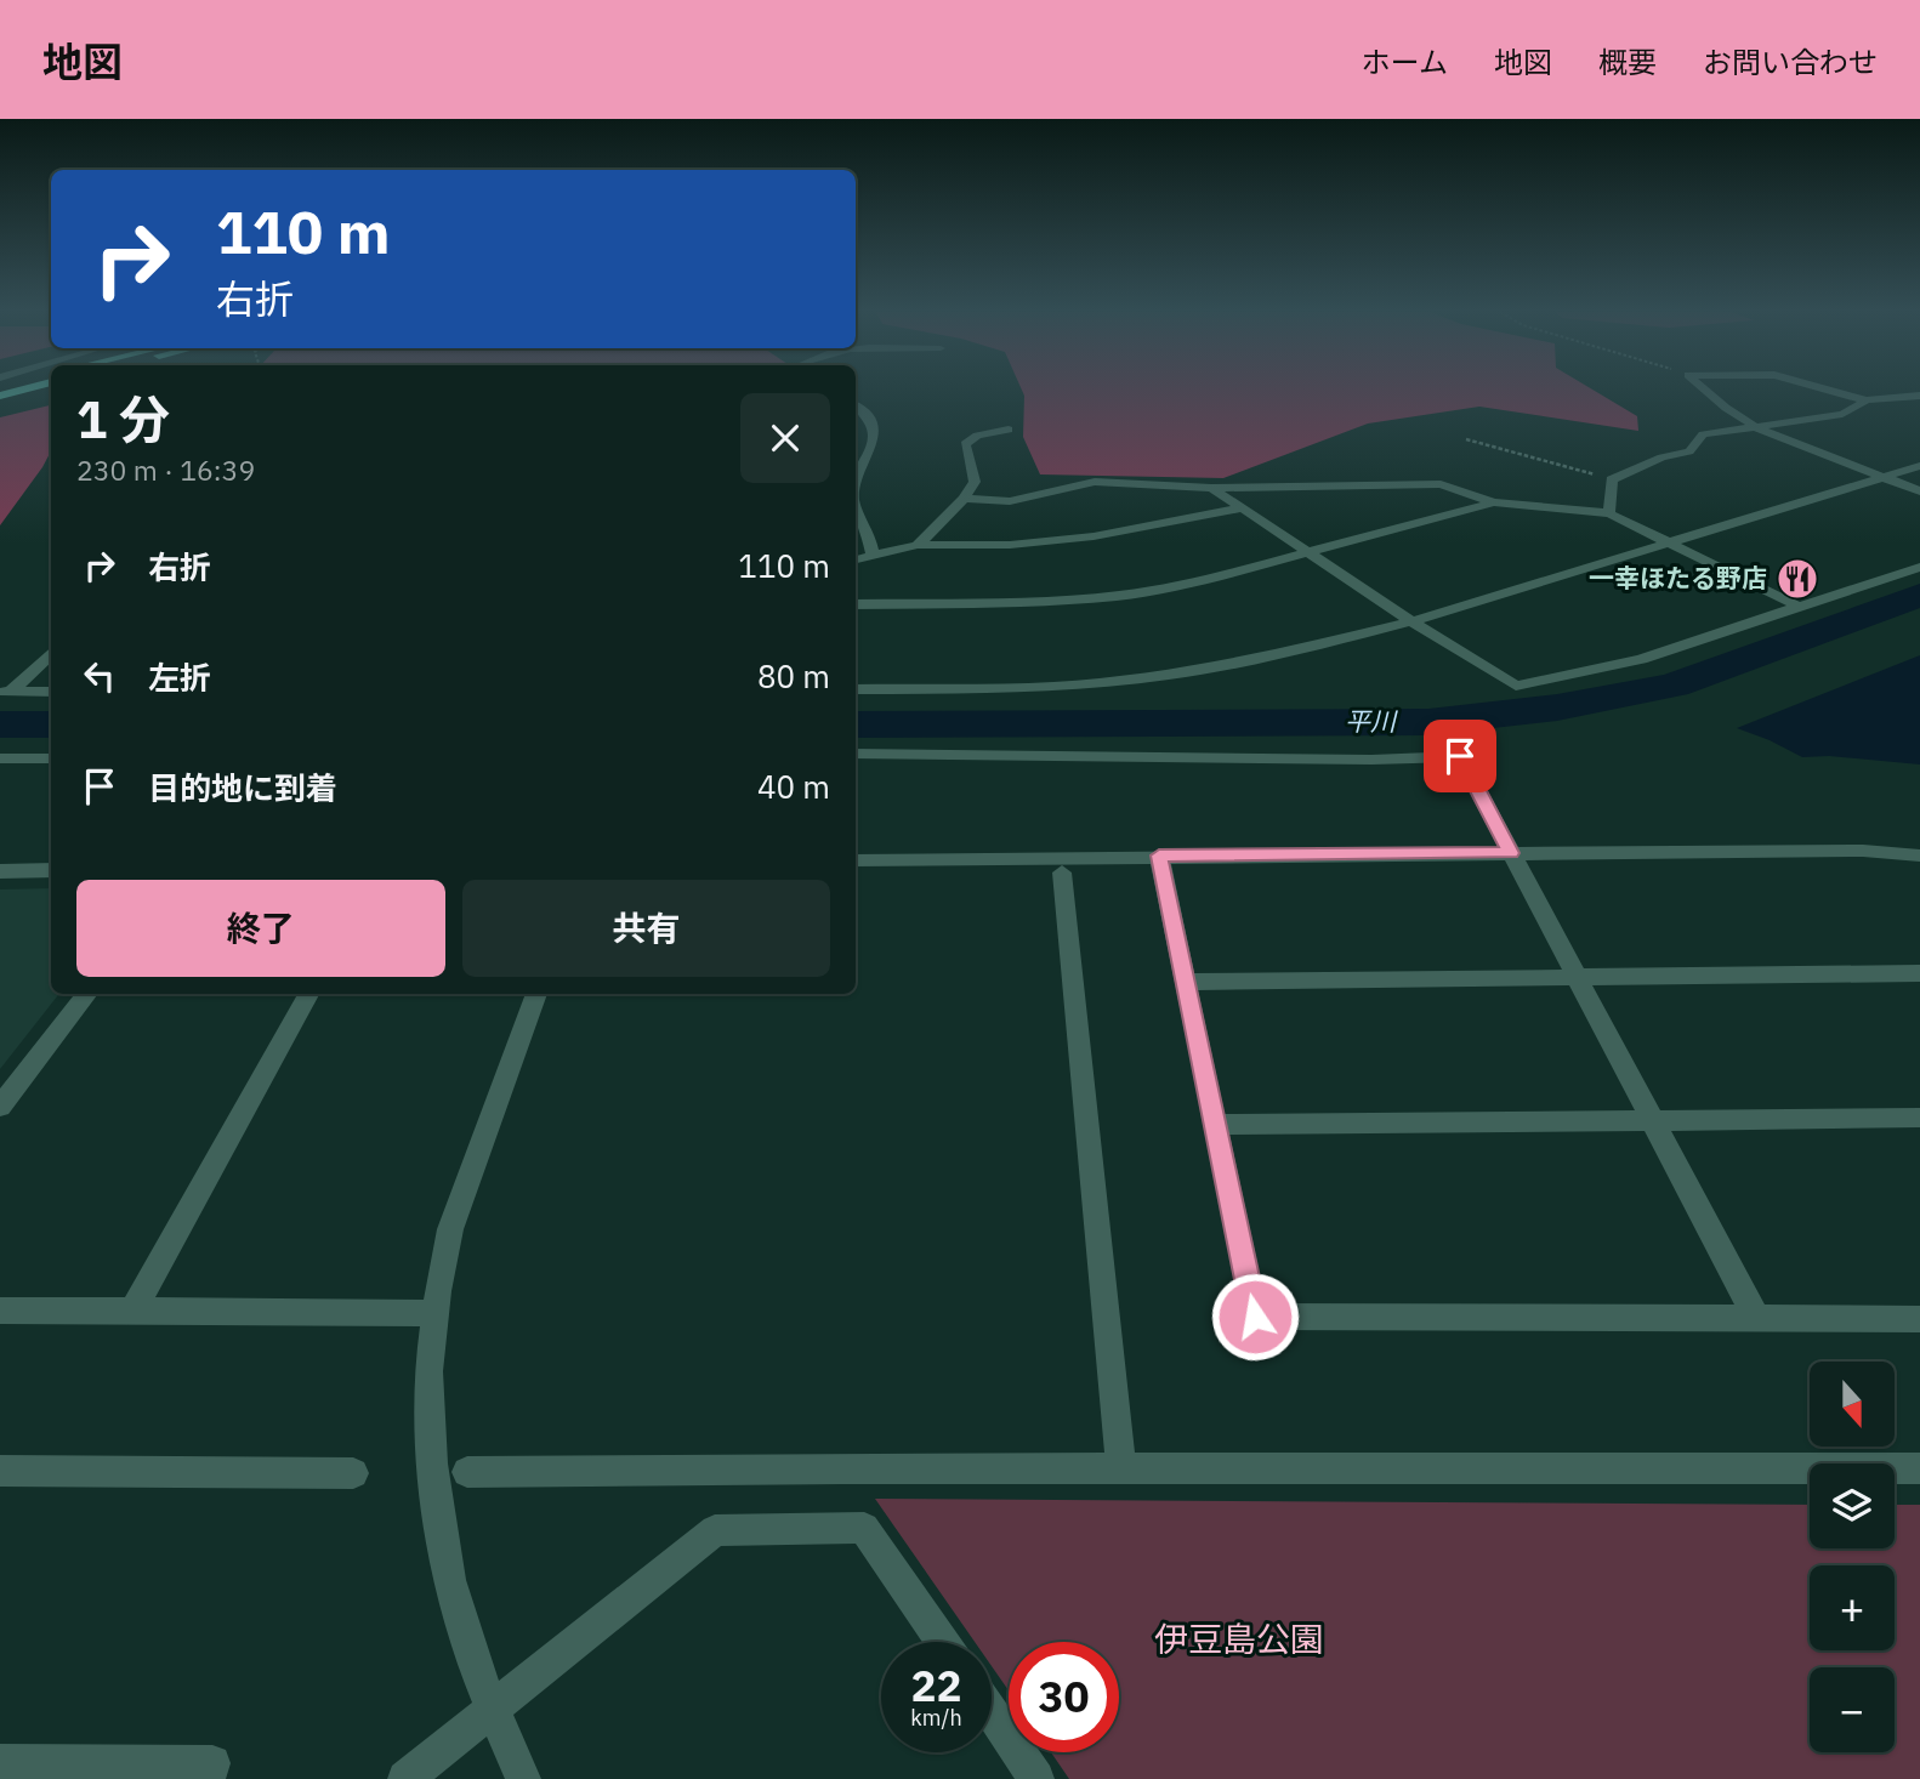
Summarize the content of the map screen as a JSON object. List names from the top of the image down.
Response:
{
  "water": ["平川"],
  "parks": ["伊豆島公園"],
  "places": {
    "restaurant": ["一幸ほたる野店"]
  },
  "north": "bottom",
  "page": {
    "header": "地図",
    "nav": [
      "ホーム",
      "地図",
      "概要",
      "お問い合わせ"
    ],
    "turn": ["110 m", "右折"],
    "heading": ["1 分", "230 m · 16:39"],
    "list": [
      {
        "name": "右折",
        "value": "110 m"
      },
      {
        "name": "左折",
        "value": "80 m"
      },
      {
        "name": "目的地に到着",
        "value": "40 m"
      }
    ],
    "buttons": ["終了", "共有"],
    "map_buttons": ["+", "−"],
    "speed": "22 km/h",
    "limit": "30"
  }
}
